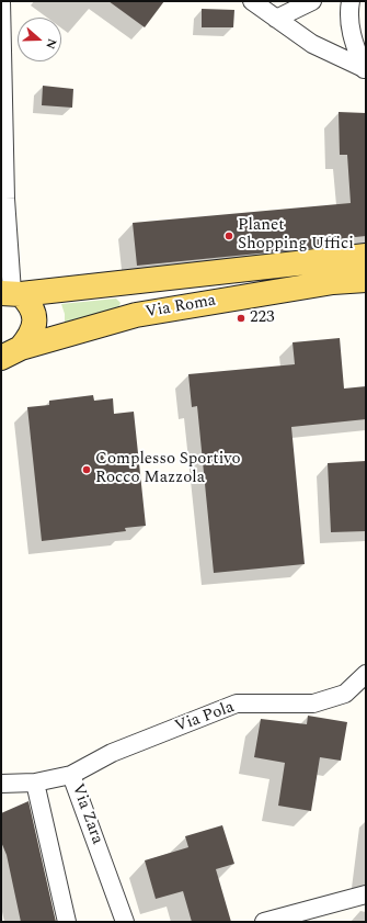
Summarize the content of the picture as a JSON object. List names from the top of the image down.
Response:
{
  "streets": {
    "main road": ["Via Roma"],
    "street": ["Via Pola", "Via Zara"]
  },
  "crossings": [
    ["Via Pola", "Via Zara"]
  ],
  "places": ["Planet Shopping Uffici", "223", "Complesso Sportivo Rocco Mazzola"],
  "north": "right"
}
